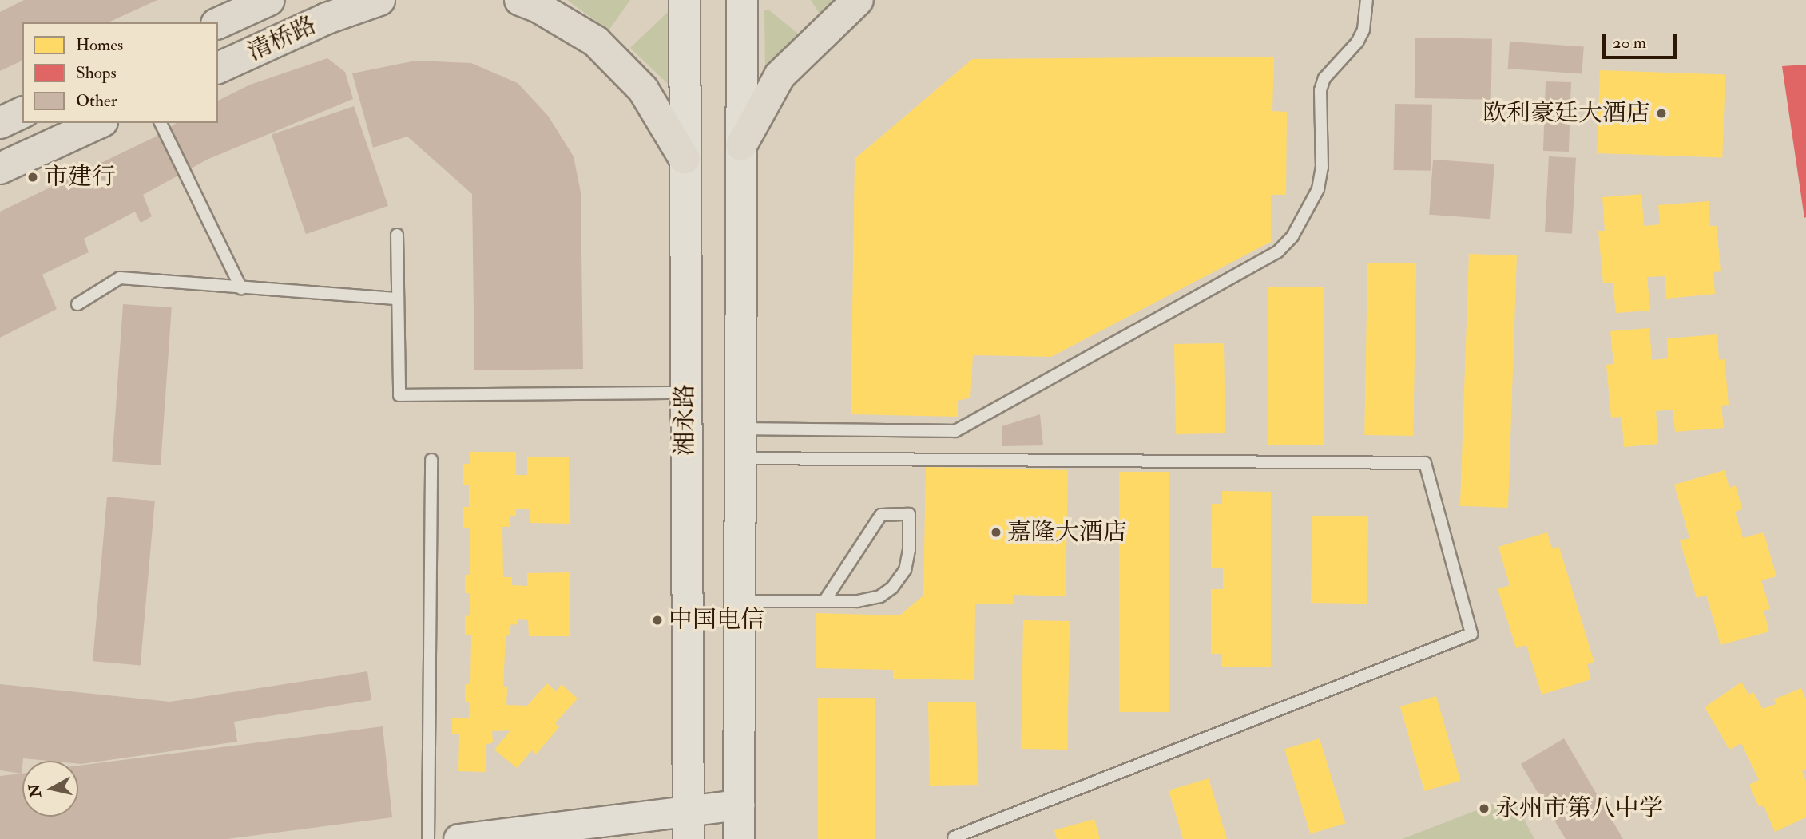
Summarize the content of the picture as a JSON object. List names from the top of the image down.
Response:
{
  "streets": {
    "main road": ["清桥路", "湘永路"]
  },
  "places": [
    "欧利豪廷大酒店",
    "市建行",
    "嘉隆大酒店",
    "中国电信",
    "永州市第八中学"
  ],
  "legend": ["Homes", "Shops", "Other"],
  "scale_bar": "20 m",
  "north": "left"
}
